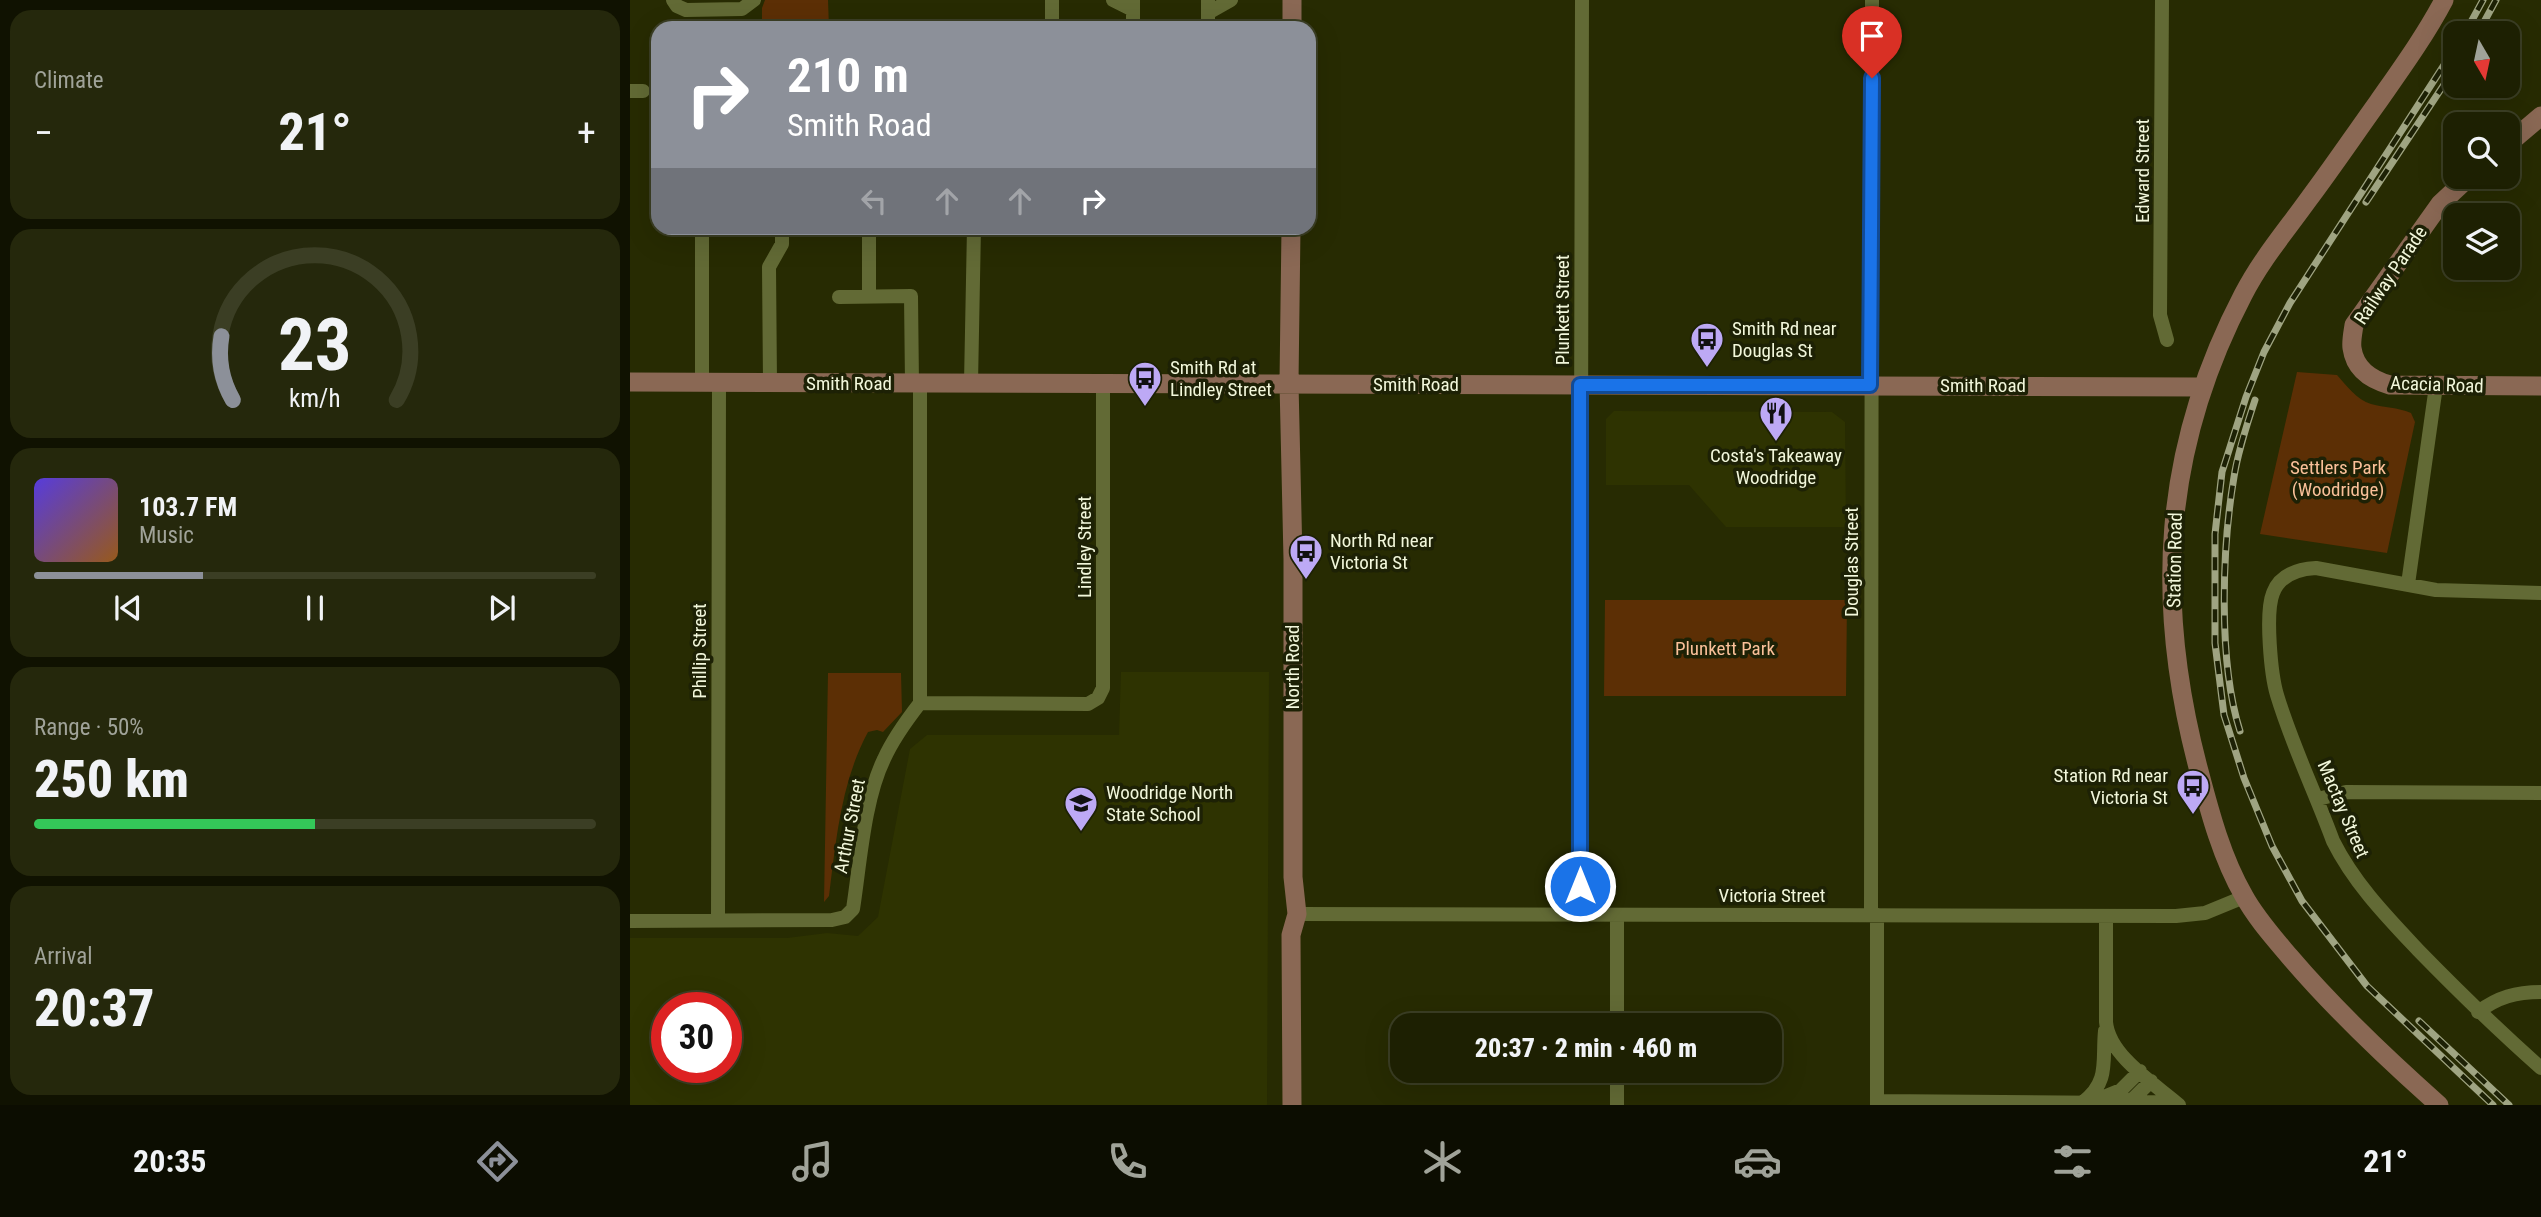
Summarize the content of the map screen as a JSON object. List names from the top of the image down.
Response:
{
  "streets": {
    "street": [
      "Edward Street",
      "Railway Parade",
      "Plunkett Street",
      "Smith Road",
      "Acacia Road",
      "Lindley Street",
      "Station Road",
      "Douglas Street",
      "Phillip Street",
      "North Road",
      "Mactay Street",
      "Arthur Street",
      "Victoria Street"
    ]
  },
  "crossings": [
    ["Railway Parade", "Acacia Road"],
    ["Plunkett Street", "Smith Road"],
    ["Plunkett Street", "Victoria Street"],
    ["Smith Road", "Lindley Street"],
    ["Smith Road", "Station Road"],
    ["Smith Road", "Douglas Street"],
    ["Smith Road", "Phillip Street"],
    ["Smith Road", "North Road"],
    ["Lindley Street", "Arthur Street"],
    ["Station Road", "Victoria Street"],
    ["Douglas Street", "Victoria Street"],
    ["Phillip Street", "Arthur Street"],
    ["North Road", "Victoria Street"]
  ],
  "parks": ["Settlers Park (Woodridge)", "Plunkett Park"],
  "places": {
    "bus stop": [
      "Smith Rd near Douglas St",
      "Smith Rd at Lindley Street",
      "North Rd near Victoria St",
      "Station Rd near Victoria St"
    ],
    "restaurant": ["Costa's Takeaway Woodridge"],
    "school or university": ["Woodridge North State School"]
  },
  "north": "bottom",
  "page": {
    "tile": [
      "Climate",
      ["Range · 50%", "250 km"],
      ["Arrival", "20:37"]
    ],
    "turn": ["210 m", "Smith Road"],
    "heat": ["−", "21°", "+"],
    "song": ["103.7 FM", "Music"],
    "limit": "30",
    "trip": "20:37 · 2 min · 460 m",
    "tabs": ["20:35", "21°"],
    "gauge": ["23", "km/h"]
  }
}
